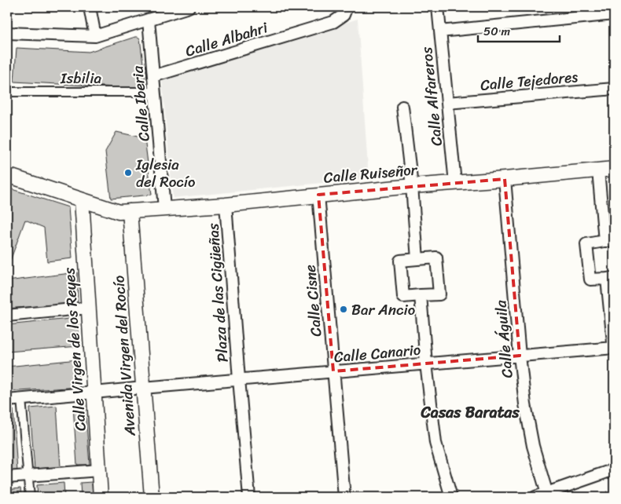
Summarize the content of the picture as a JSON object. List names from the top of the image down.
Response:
{
  "streets": {
    "street": [
      "Calle Albahri",
      "Isbilia",
      "Calle Tejedores",
      "Calle Alfareros",
      "Calle Iberia",
      "Calle Ruiseñor",
      "Plaza de las Cigüeñas",
      "Calle Cisne",
      "Calle Águila",
      "Calle Virgen de los Reyes",
      "Calle Canario",
      "Avenida Virgen del Rocío"
    ]
  },
  "crossings": [
    ["Calle Albahri", "Calle Iberia"],
    ["Isbilia", "Calle Iberia"],
    ["Calle Tejedores", "Calle Alfareros"],
    ["Calle Alfareros", "Calle Ruiseñor"],
    ["Calle Iberia", "Calle Ruiseñor"],
    ["Calle Ruiseñor", "Plaza de las Cigüeñas"],
    ["Calle Ruiseñor", "Calle Cisne"],
    ["Calle Ruiseñor", "Calle Águila"],
    ["Calle Ruiseñor", "Calle Virgen de los Reyes"],
    ["Calle Ruiseñor", "Avenida Virgen del Rocío"],
    ["Plaza de las Cigüeñas", "Calle Canario"],
    ["Calle Cisne", "Calle Canario"],
    ["Calle Águila", "Calle Canario"],
    ["Calle Virgen de los Reyes", "Calle Canario"],
    ["Calle Canario", "Avenida Virgen del Rocío"]
  ],
  "districts": ["Casas Baratas"],
  "places": ["Iglesia del Rocío", "Bar Ancio"],
  "scale_bar": "50 m"
}
